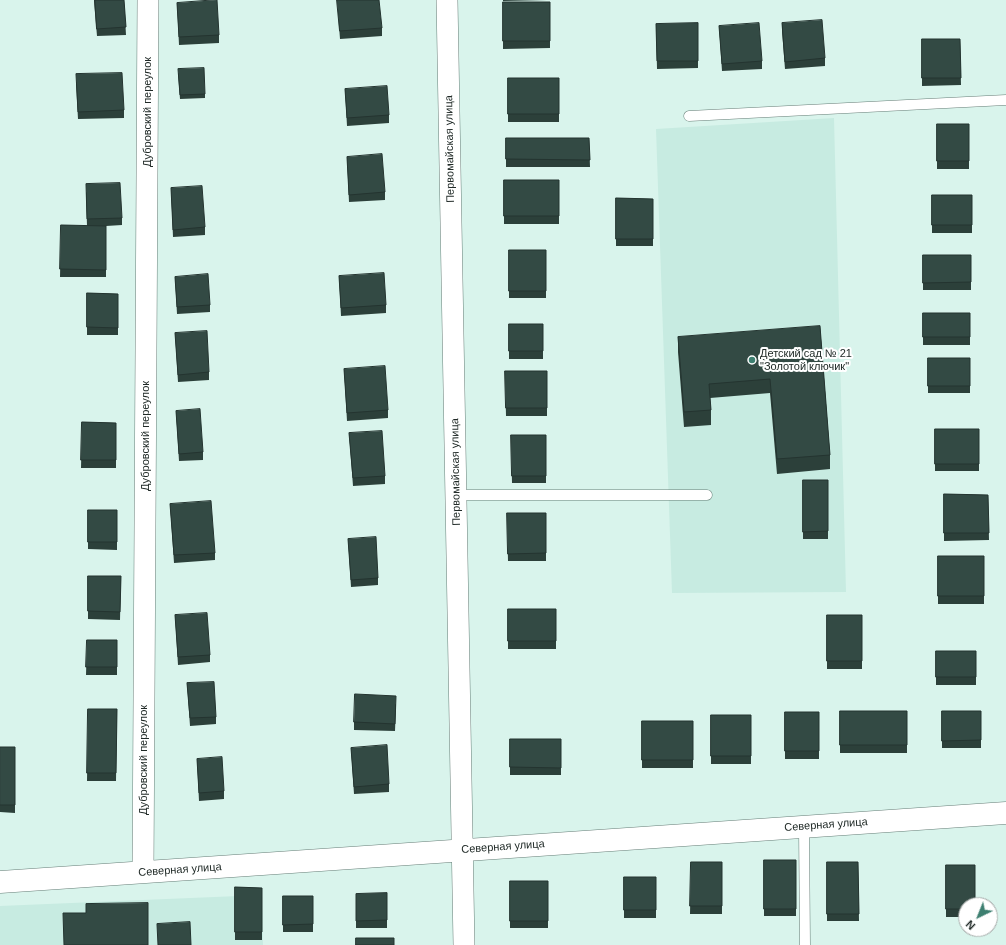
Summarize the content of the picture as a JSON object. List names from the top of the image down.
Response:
{
  "streets": {
    "street": ["Дубровский переулок", "Первомайская улица", "Северная улица"]
  },
  "crossings": [
    ["Дубровский переулок", "Северная улица"],
    ["Первомайская улица", "Северная улица"]
  ],
  "places": ["Детский сад № 21 \"Золотой ключик\""],
  "north": "bottom left"
}
